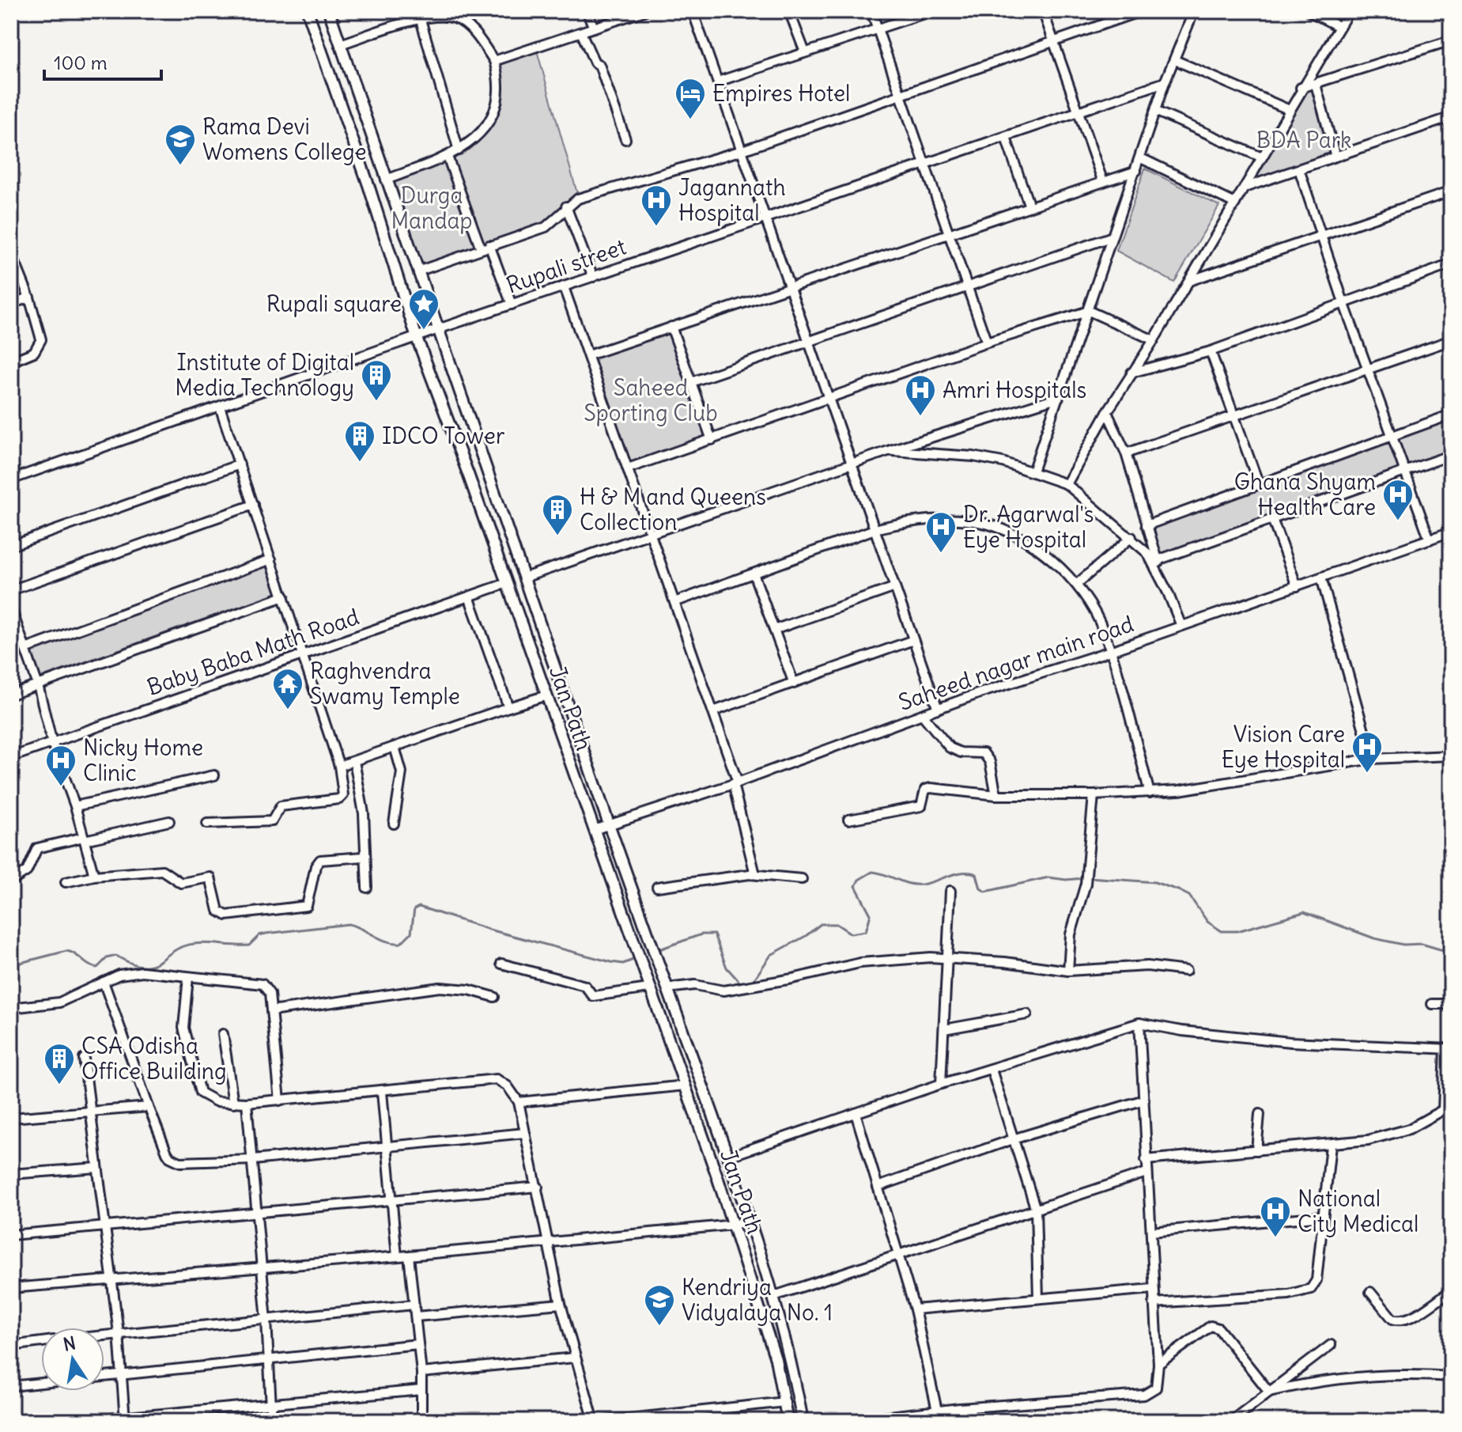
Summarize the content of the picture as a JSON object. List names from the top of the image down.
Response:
{
  "streets": {
    "main road": ["Jan Path"],
    "street": ["Rupali street", "Baby Baba Math Road", "Saheed nagar main road"]
  },
  "crossings": [
    ["Rupali street", "Jan Path"],
    ["Baby Baba Math Road", "Jan Path"],
    ["Saheed nagar main road", "Jan Path"]
  ],
  "parks": ["BDA Park", "Durga Mandap", "Saheed Sporting Club"],
  "places": {
    "hotel": ["Empires Hotel"],
    "school or university": ["Rama Devi Womens College", "Kendriya Vidyalaya No. 1"],
    "hospital": [
      "Jagannath Hospital",
      "Amri Hospitals",
      "Ghana Shyam Health Care",
      "Dr. Agarwal's Eye Hospital",
      "Vision Care Eye Hospital",
      "Nicky Home Clinic",
      "National City Medical"
    ],
    "place": ["Rupali square"],
    "building": [
      "Institute of Digital Media Technology",
      "IDCO Tower",
      "H & M and Queens Collection",
      "CSA Odisha Office Building"
    ],
    "temple": ["Raghvendra Swamy Temple"]
  },
  "scale_bar": "100 m",
  "north": "top"
}
